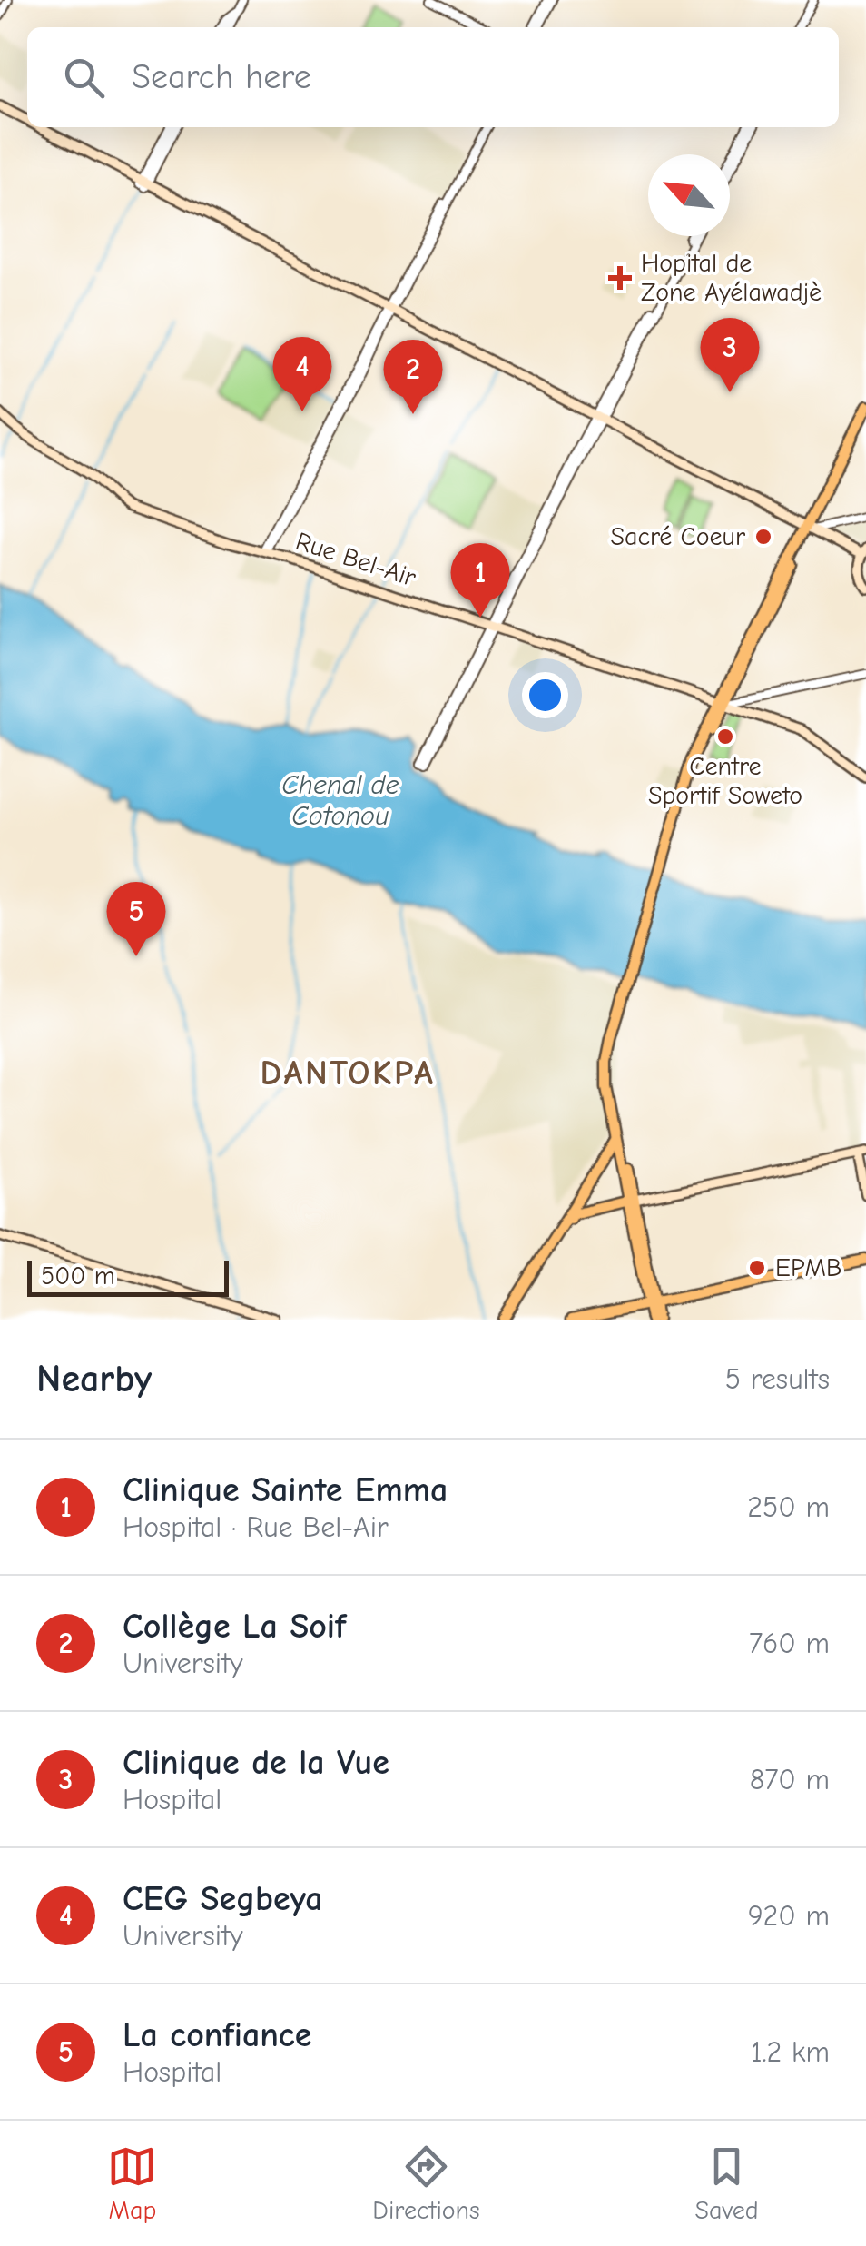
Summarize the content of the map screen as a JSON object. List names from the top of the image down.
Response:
{
  "streets": {
    "main road": ["Rue Bel-Air"]
  },
  "districts": ["DANTOKPA"],
  "water": ["Chenal de Cotonou"],
  "places": {
    "health": ["Hopital de Zone Ayélawadjè"],
    "other": ["Sacré Coeur", "Centre Sportif Soweto", "EPMB"]
  },
  "scale_bar": "500 m",
  "north": "top left",
  "page": {
    "search": "Search here",
    "pins": [
      "3",
      "4",
      "2",
      "1",
      "5"
    ],
    "scale": "500 m",
    "heading": ["Nearby", "5 results"],
    "list": [
      {
        "mark": "1",
        "name": "Clinique Sainte Emma",
        "note": "Hospital · Rue Bel-Air",
        "value": "250 m"
      },
      {
        "mark": "2",
        "name": "Collège La Soif",
        "note": "University",
        "value": "760 m"
      },
      {
        "mark": "3",
        "name": "Clinique de la Vue",
        "note": "Hospital",
        "value": "870 m"
      },
      {
        "mark": "4",
        "name": "CEG Segbeya",
        "note": "University",
        "value": "920 m"
      },
      {
        "mark": "5",
        "name": "La confiance",
        "note": "Hospital",
        "value": "1.2 km"
      }
    ],
    "nav": ["Map", "Directions", "Saved"]
  }
}
